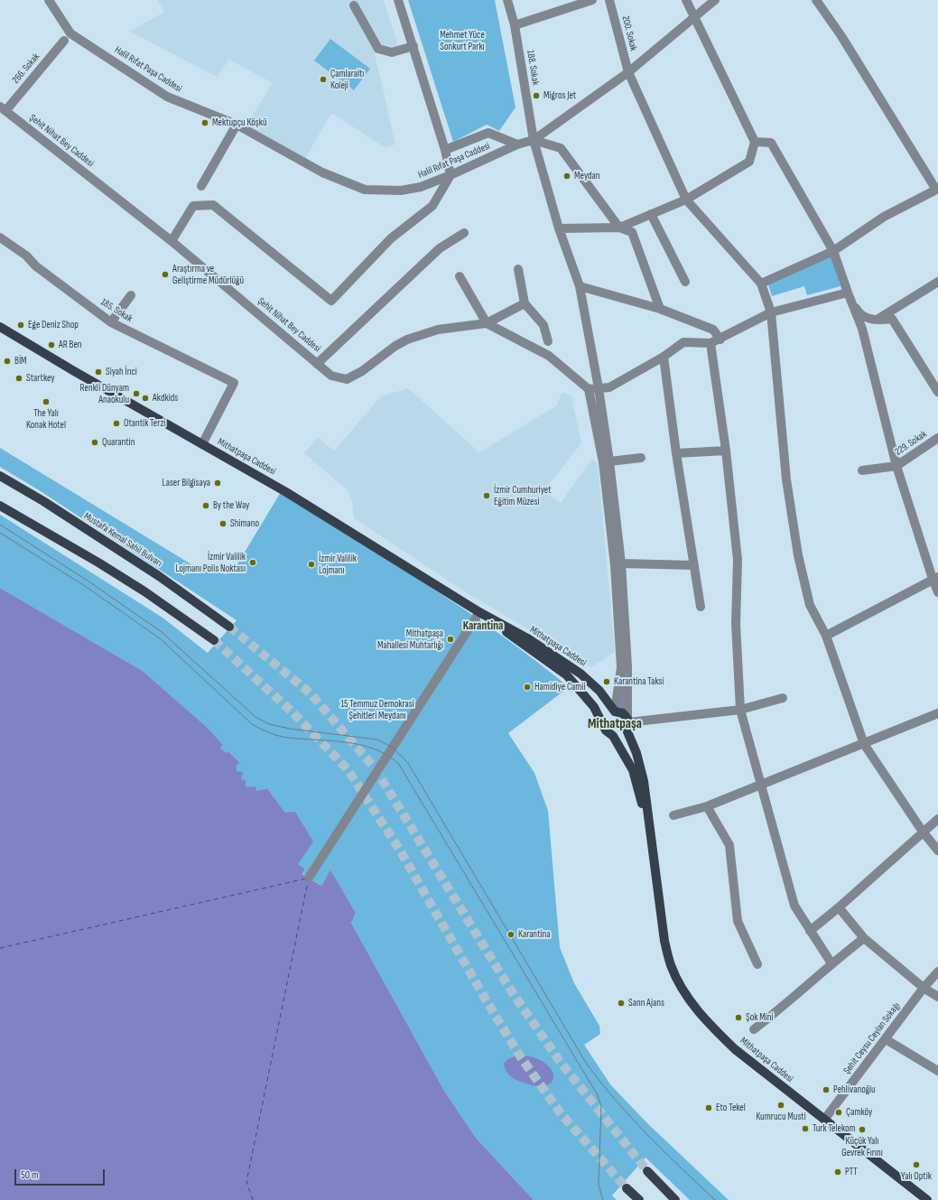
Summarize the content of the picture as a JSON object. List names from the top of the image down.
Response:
{
  "streets": {
    "main road": ["Mithatpaşa Caddesi", "Mustafa Kemal Sahil Bulvarı"],
    "street": [
      "200. Sokak",
      "188. Sokak",
      "266. Sokak",
      "Halil Rıfat Paşa Caddesi",
      "Şehit Nihat Bey Caddesi",
      "185. Sokak",
      "229. Sokak",
      "Şehit Ceysu Ceylan Sokağı"
    ]
  },
  "crossings": [
    ["188. Sokak", "Halil Rıfat Paşa Caddesi"],
    ["266. Sokak", "Şehit Nihat Bey Caddesi"],
    ["185. Sokak", "Mithatpaşa Caddesi"],
    ["Mithatpaşa Caddesi", "Şehit Ceysu Ceylan Sokağı"]
  ],
  "districts": ["Karantina", "Mithatpaşa"],
  "parks": ["Mehmet Yüce Sonkurt Parkı", "15 Temmuz Demokrasi Şehitleri Meydanı"],
  "places": [
    "Çamlaraltı Koleji",
    "Migros Jet",
    "Mektupçu Köşkü",
    "Meydan",
    "Araştırma ve Geliştirme Müdürlüğü",
    "Ege Deniz Shop",
    "AR Ben",
    "BİM",
    "Siyah İnci",
    "Startkey",
    "Renkli Dünyam Anaokulu",
    "Akdkids",
    "The Yalı Konak Hotel",
    "Otantik Terzi",
    "Quarantin",
    "Laser Bilgisaya",
    "İzmir Cumhuriyet Eğitim Müzesi",
    "By the Way",
    "Shimano",
    "İzmir Valilik Lojmanı Polis Noktası",
    "İzmir Valilik Lojmanı",
    "Mithatpaşa Mahallesi Muhtarlığı",
    "Karantina Taksi",
    "Hamidiye Camii",
    "Karantina",
    "Sann Ajans",
    "Şok Mini",
    "Pehlivanoğlu",
    "Kumrucu Musti",
    "Eto Tekel",
    "Çamköy",
    "Turk Telekom",
    "Küçük Yalı Gevrek Fırını",
    "Yalı Optik",
    "PTT"
  ],
  "scale_bar": "50 m"
}
